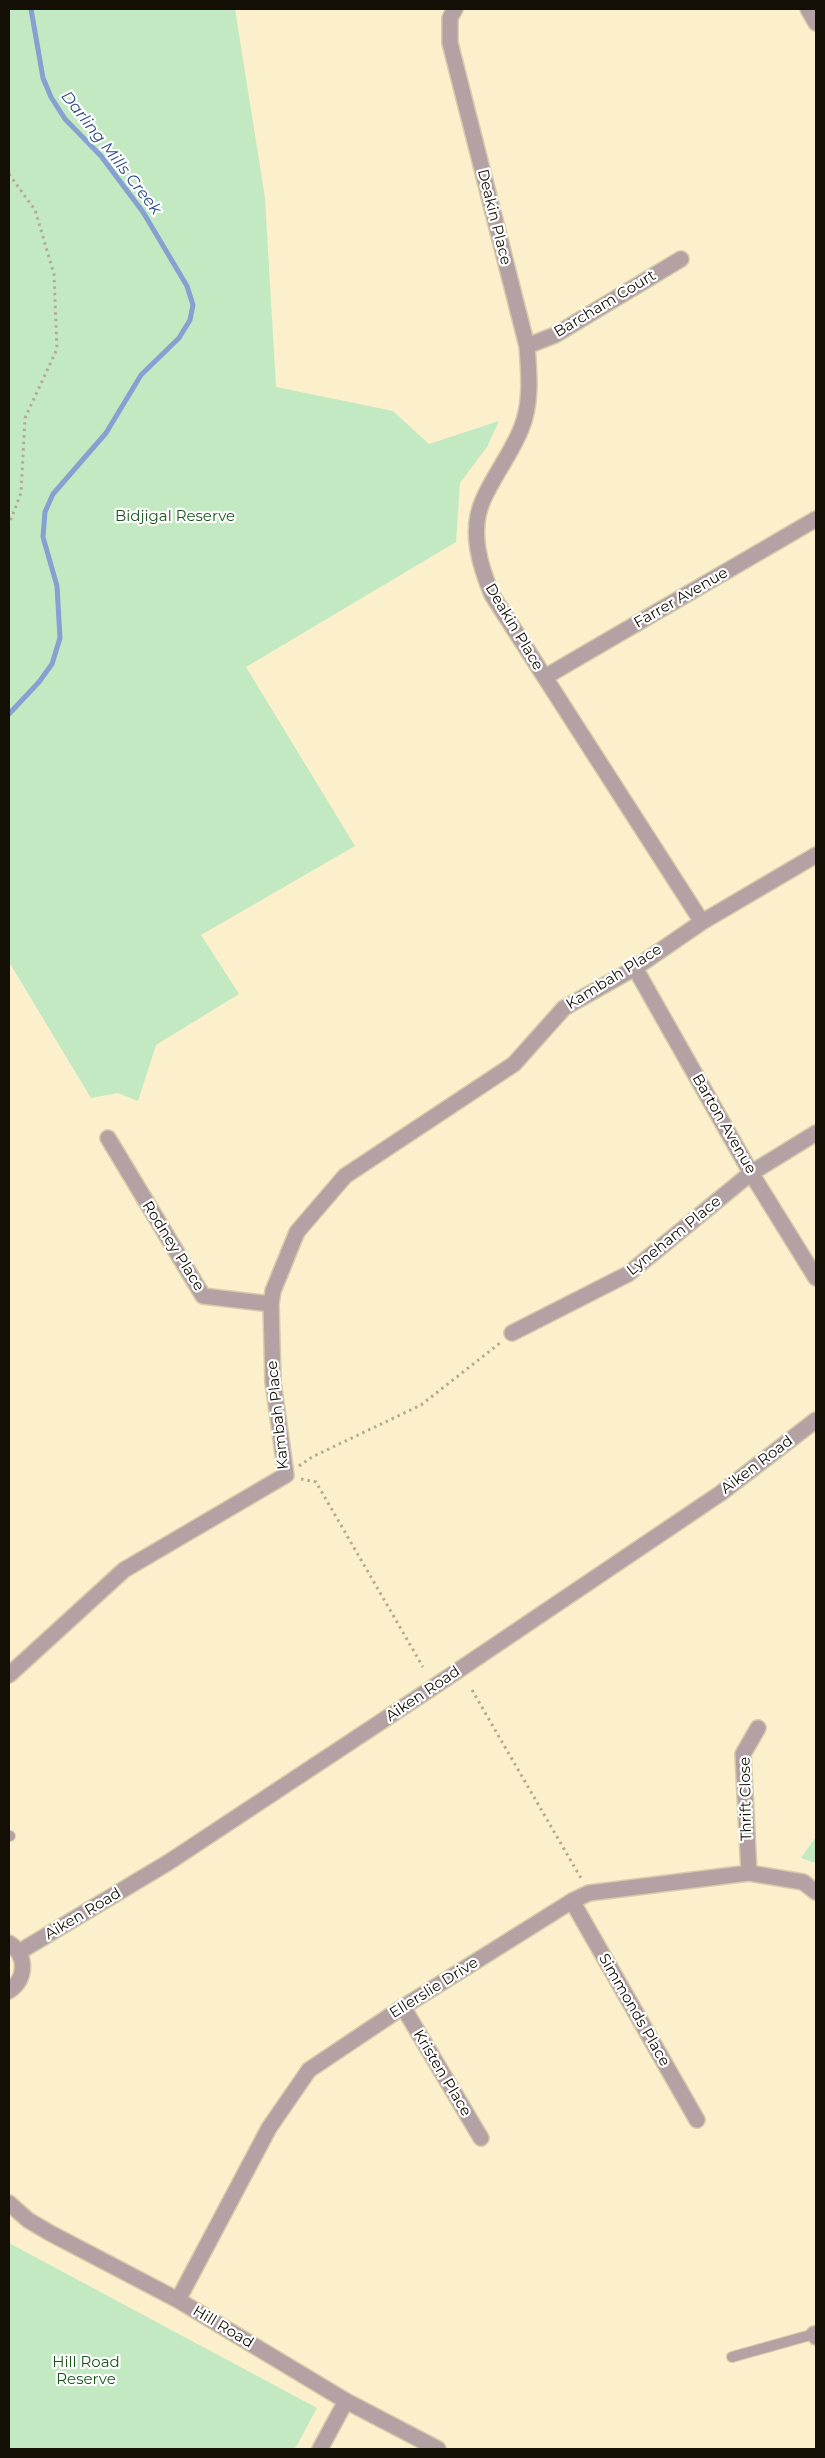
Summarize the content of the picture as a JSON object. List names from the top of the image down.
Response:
{
  "streets": {
    "street": [
      "Deakin Place",
      "Barcham Court",
      "Farrer Avenue",
      "Kambah Place",
      "Barton Avenue",
      "Lyneham Place",
      "Rodney Place",
      "Aiken Road",
      "Thrift Close",
      "Ellerslie Drive",
      "Simmonds Place",
      "Kristen Place",
      "Hill Road"
    ]
  },
  "crossings": [
    ["Deakin Place", "Barcham Court"],
    ["Deakin Place", "Farrer Avenue"],
    ["Deakin Place", "Kambah Place"],
    ["Kambah Place", "Barton Avenue"],
    ["Kambah Place", "Rodney Place"],
    ["Barton Avenue", "Lyneham Place"],
    ["Thrift Close", "Ellerslie Drive"],
    ["Ellerslie Drive", "Simmonds Place"],
    ["Ellerslie Drive", "Kristen Place"],
    ["Ellerslie Drive", "Hill Road"]
  ],
  "water": ["Darling Mills Creek"],
  "parks": ["Bidjigal Reserve", "Hill Road Reserve"]
}
